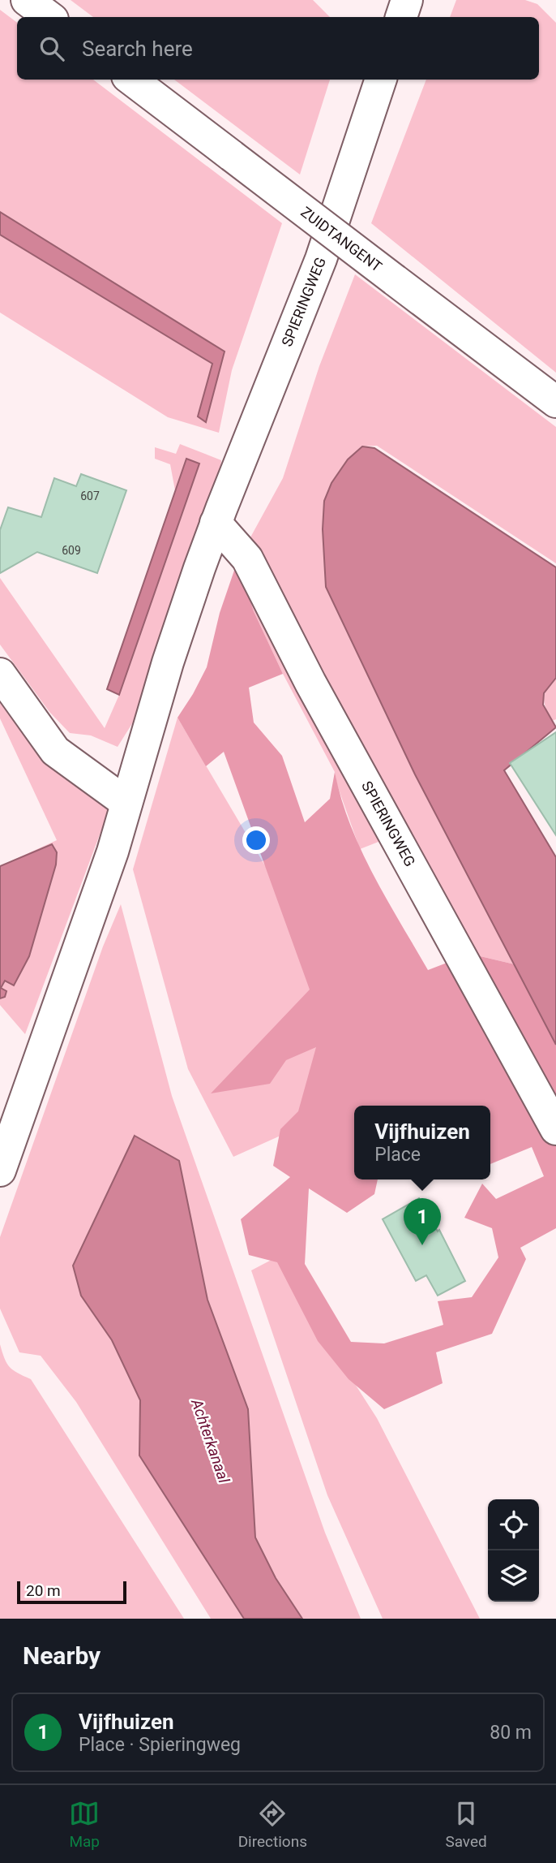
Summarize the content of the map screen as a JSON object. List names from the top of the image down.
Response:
{
  "streets": {
    "street": ["ZUIDTANGENT", "SPIERINGWEG"]
  },
  "water": ["Achterkanaal"],
  "house_numbers": ["607", "609"],
  "scale_bar": "20 m",
  "page": {
    "search": "Search here",
    "popup": ["Vijfhuizen", "Place"],
    "pins": "1",
    "scale": "20 m",
    "heading": "Nearby",
    "list": [
      {
        "mark": "1",
        "name": "Vijfhuizen",
        "note": "Place · Spieringweg",
        "value": "80 m"
      }
    ],
    "nav": ["Map", "Directions", "Saved"]
  }
}
